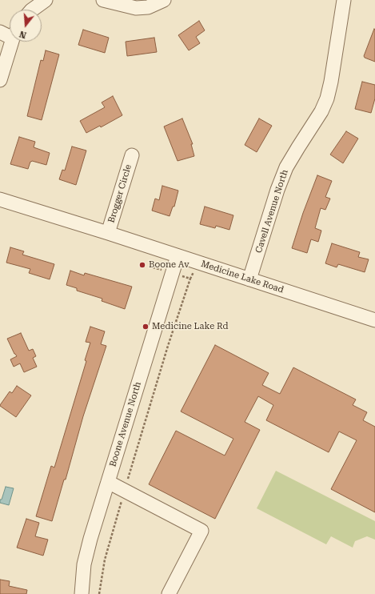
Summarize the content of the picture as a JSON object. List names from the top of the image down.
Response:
{
  "streets": {
    "street": [
      "Brogger Circle",
      "Cavell Avenue North",
      "Medicine Lake Road",
      "Boone Avenue North"
    ]
  },
  "crossings": [
    ["Brogger Circle", "Medicine Lake Road"],
    ["Cavell Avenue North", "Medicine Lake Road"],
    ["Medicine Lake Road", "Boone Avenue North"]
  ],
  "places": ["Boone Av", "Medicine Lake Rd"],
  "north": "bottom"
}
